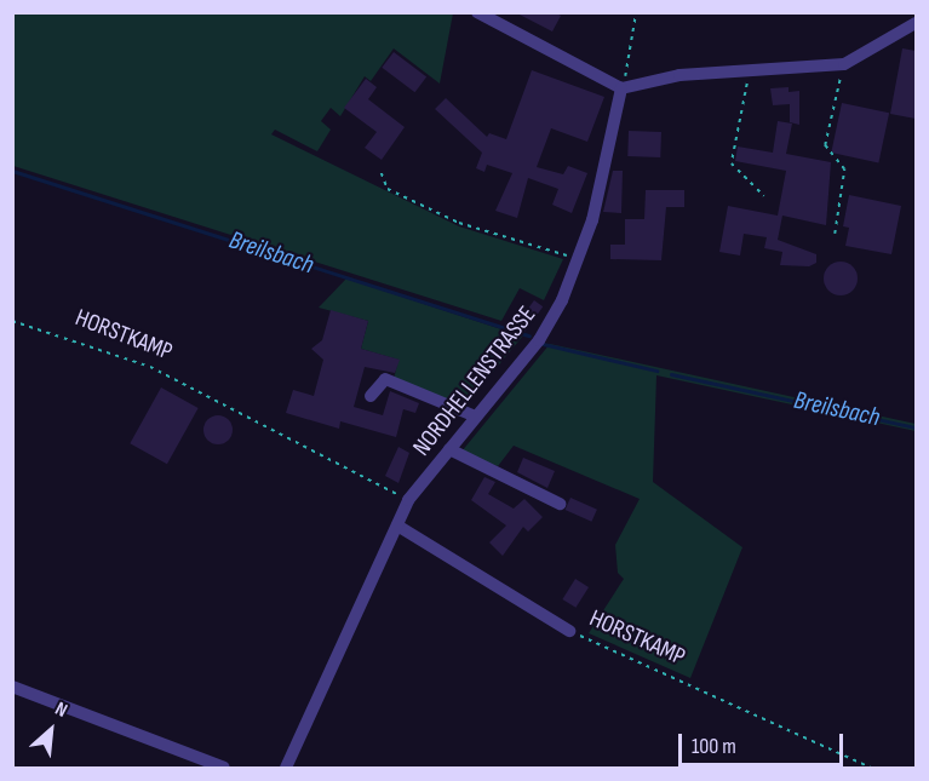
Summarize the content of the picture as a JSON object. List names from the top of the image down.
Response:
{
  "streets": {
    "street": ["HORSTKAMP", "NORDHELLENSTRASSE"]
  },
  "crossings": [
    ["HORSTKAMP", "NORDHELLENSTRASSE"]
  ],
  "water": ["Breilsbach"],
  "scale_bar": "100 m",
  "north": "top right"
}
